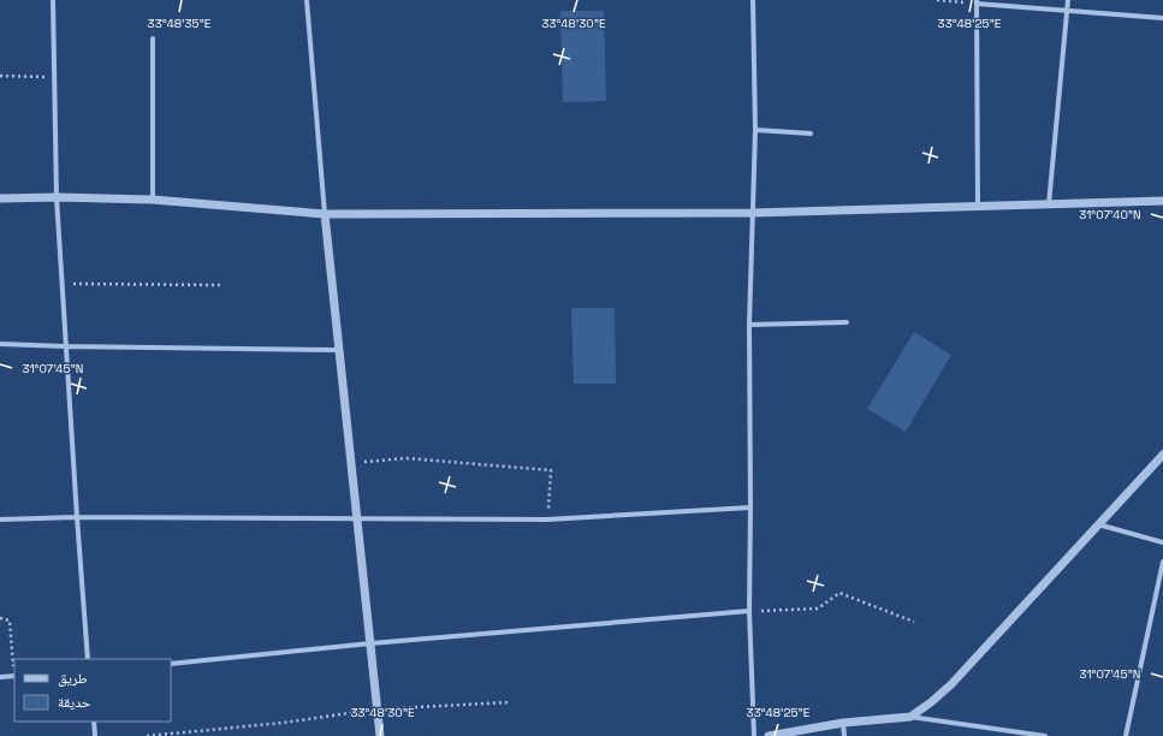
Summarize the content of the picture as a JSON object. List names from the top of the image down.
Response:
{
  "legend": ["طريق", "حديقة"],
  "coordinates": [
    "33°48'35\"E",
    "33°48'30\"E",
    "33°48'25\"E",
    "31°07'40\"N",
    "31°07'45\"N"
  ]
}
